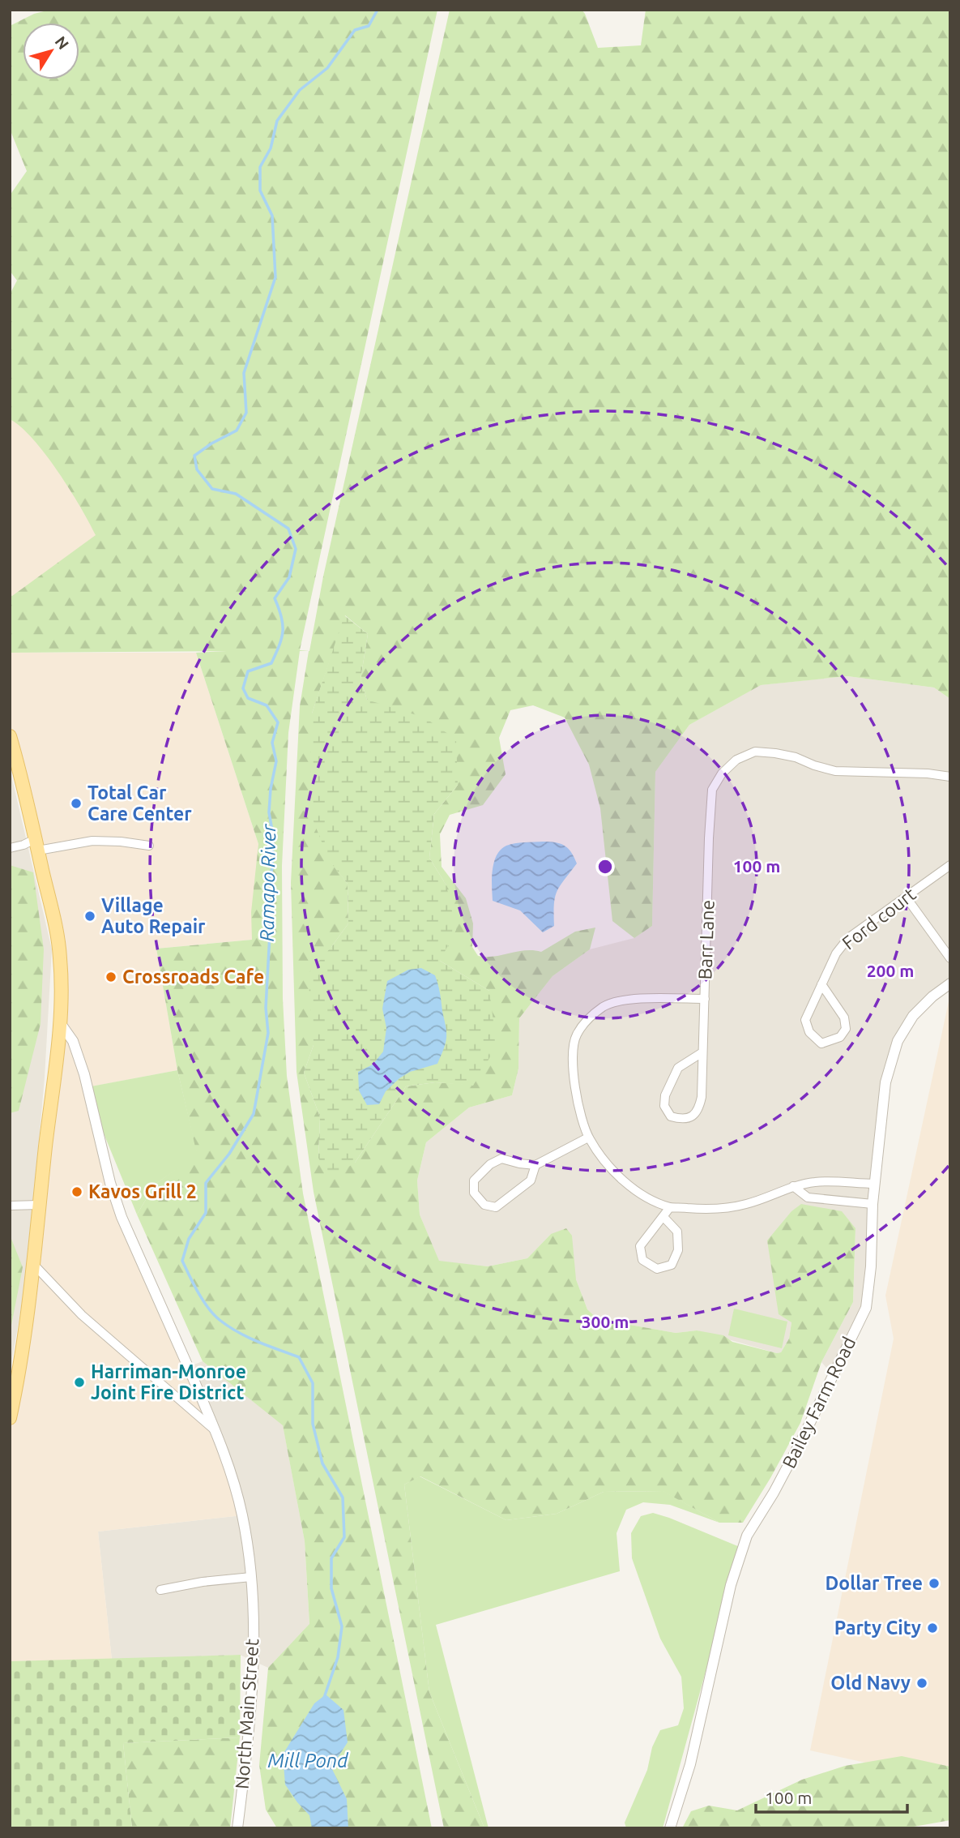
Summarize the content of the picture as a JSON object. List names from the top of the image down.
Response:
{
  "streets": {
    "street": [
      "Ford court",
      "Barr Lane",
      "Bailey Farm Road",
      "North Main Street"
    ]
  },
  "crossings": [
    ["Barr Lane", "Bailey Farm Road"]
  ],
  "water": ["Ramapo River", "Mill Pond"],
  "places": [
    "Total Car Care Center",
    "Village Auto Repair",
    "Crossroads Cafe",
    "Kavos Grill 2",
    "Harriman-Monroe Joint Fire District",
    "Dollar Tree",
    "Party City",
    "Old Navy"
  ],
  "scale_bar": "100 m",
  "north": "top right",
  "rings": ["100 m", "200 m", "300 m"]
}
